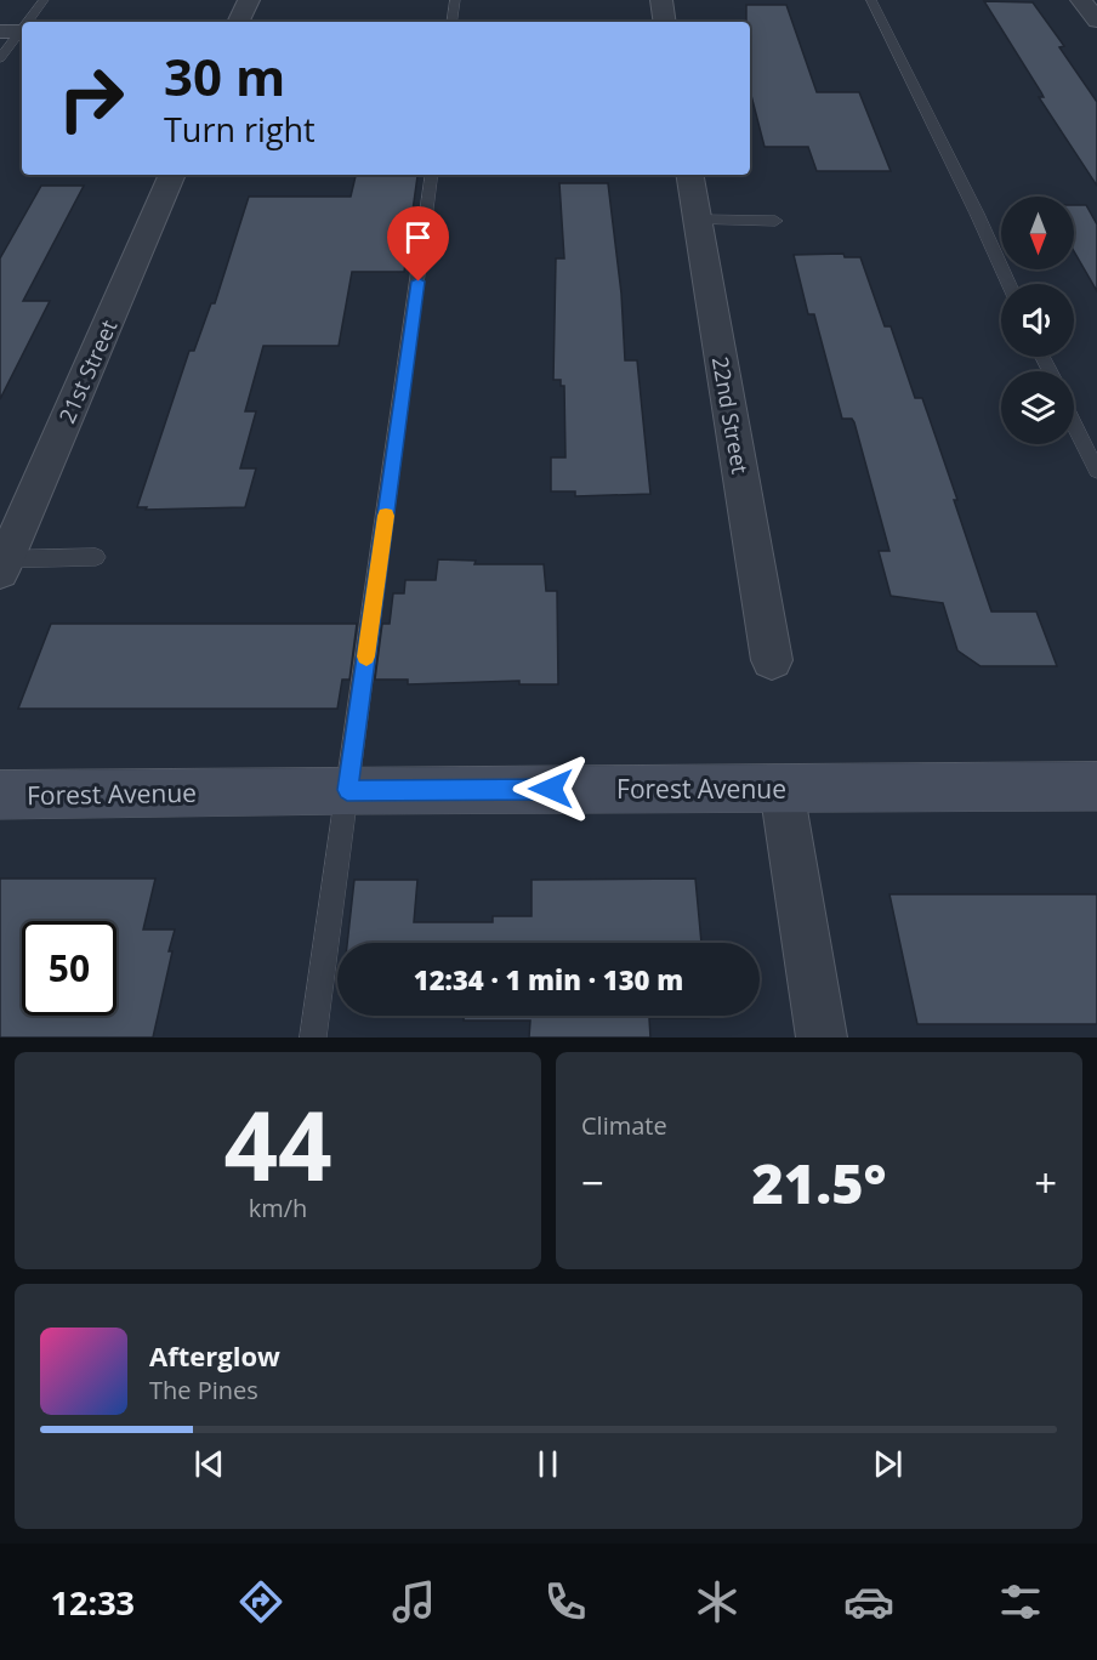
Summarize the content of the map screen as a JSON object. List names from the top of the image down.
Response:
{
  "streets": {
    "main road": ["Forest Avenue"],
    "street": ["21st Street", "22nd Street"]
  },
  "north": "bottom",
  "page": {
    "turn": ["30 m", "Turn right"],
    "limit": "50",
    "trip": "12:34 · 1 min · 130 m",
    "tile": [
      ["44", "km/h"],
      "Climate"
    ],
    "heat": ["−", "21.5°", "+"],
    "song": ["Afterglow", "The Pines"],
    "tabs": "12:33"
  }
}
